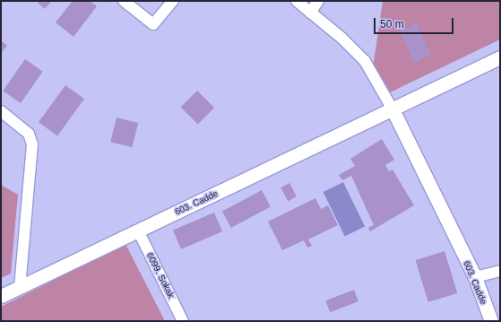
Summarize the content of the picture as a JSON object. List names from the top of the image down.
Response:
{
  "streets": {
    "street": ["603. Cadde", "6099. Sokak"]
  },
  "crossings": [
    ["603. Cadde", "6099. Sokak"]
  ],
  "scale_bar": "50 m"
}
